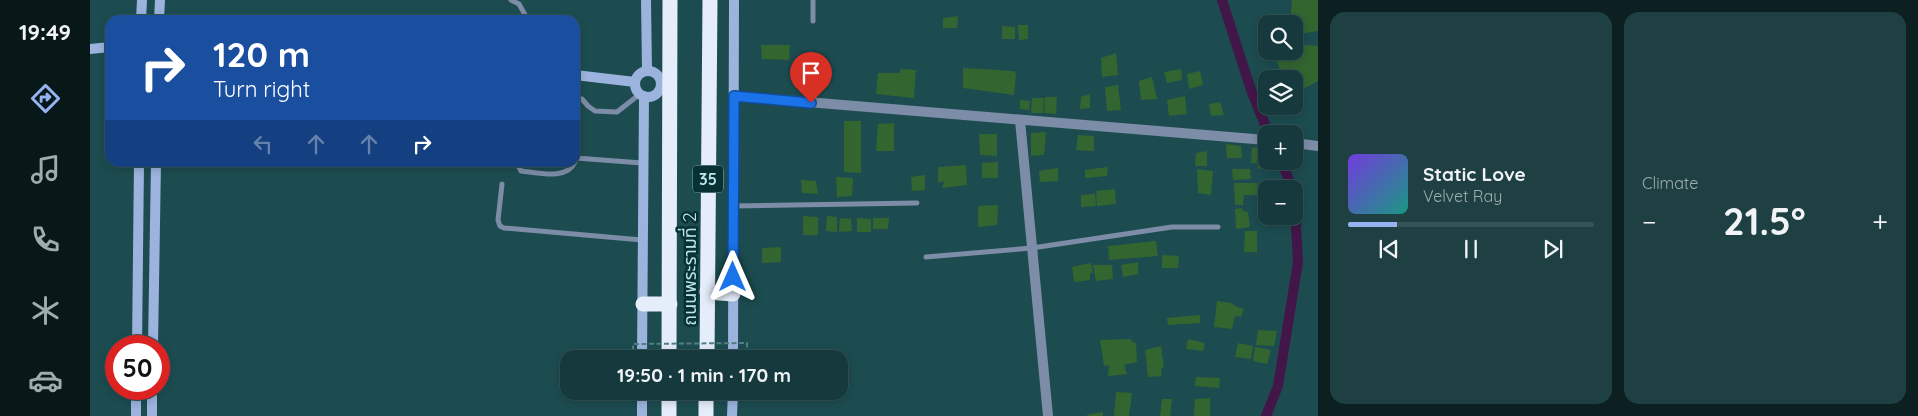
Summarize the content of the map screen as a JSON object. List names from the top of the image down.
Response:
{
  "streets": {
    "highway": ["35", "ถนนพระรามที่ 2"]
  },
  "page": {
    "tabs": "19:49",
    "tile": "Climate",
    "map_buttons": ["+", "−"],
    "turn": ["120 m", "Turn right"],
    "song": ["Static Love", "Velvet Ray"],
    "heat": ["−", "21.5°", "+"],
    "limit": "50",
    "trip": "19:50 · 1 min · 170 m"
  }
}
